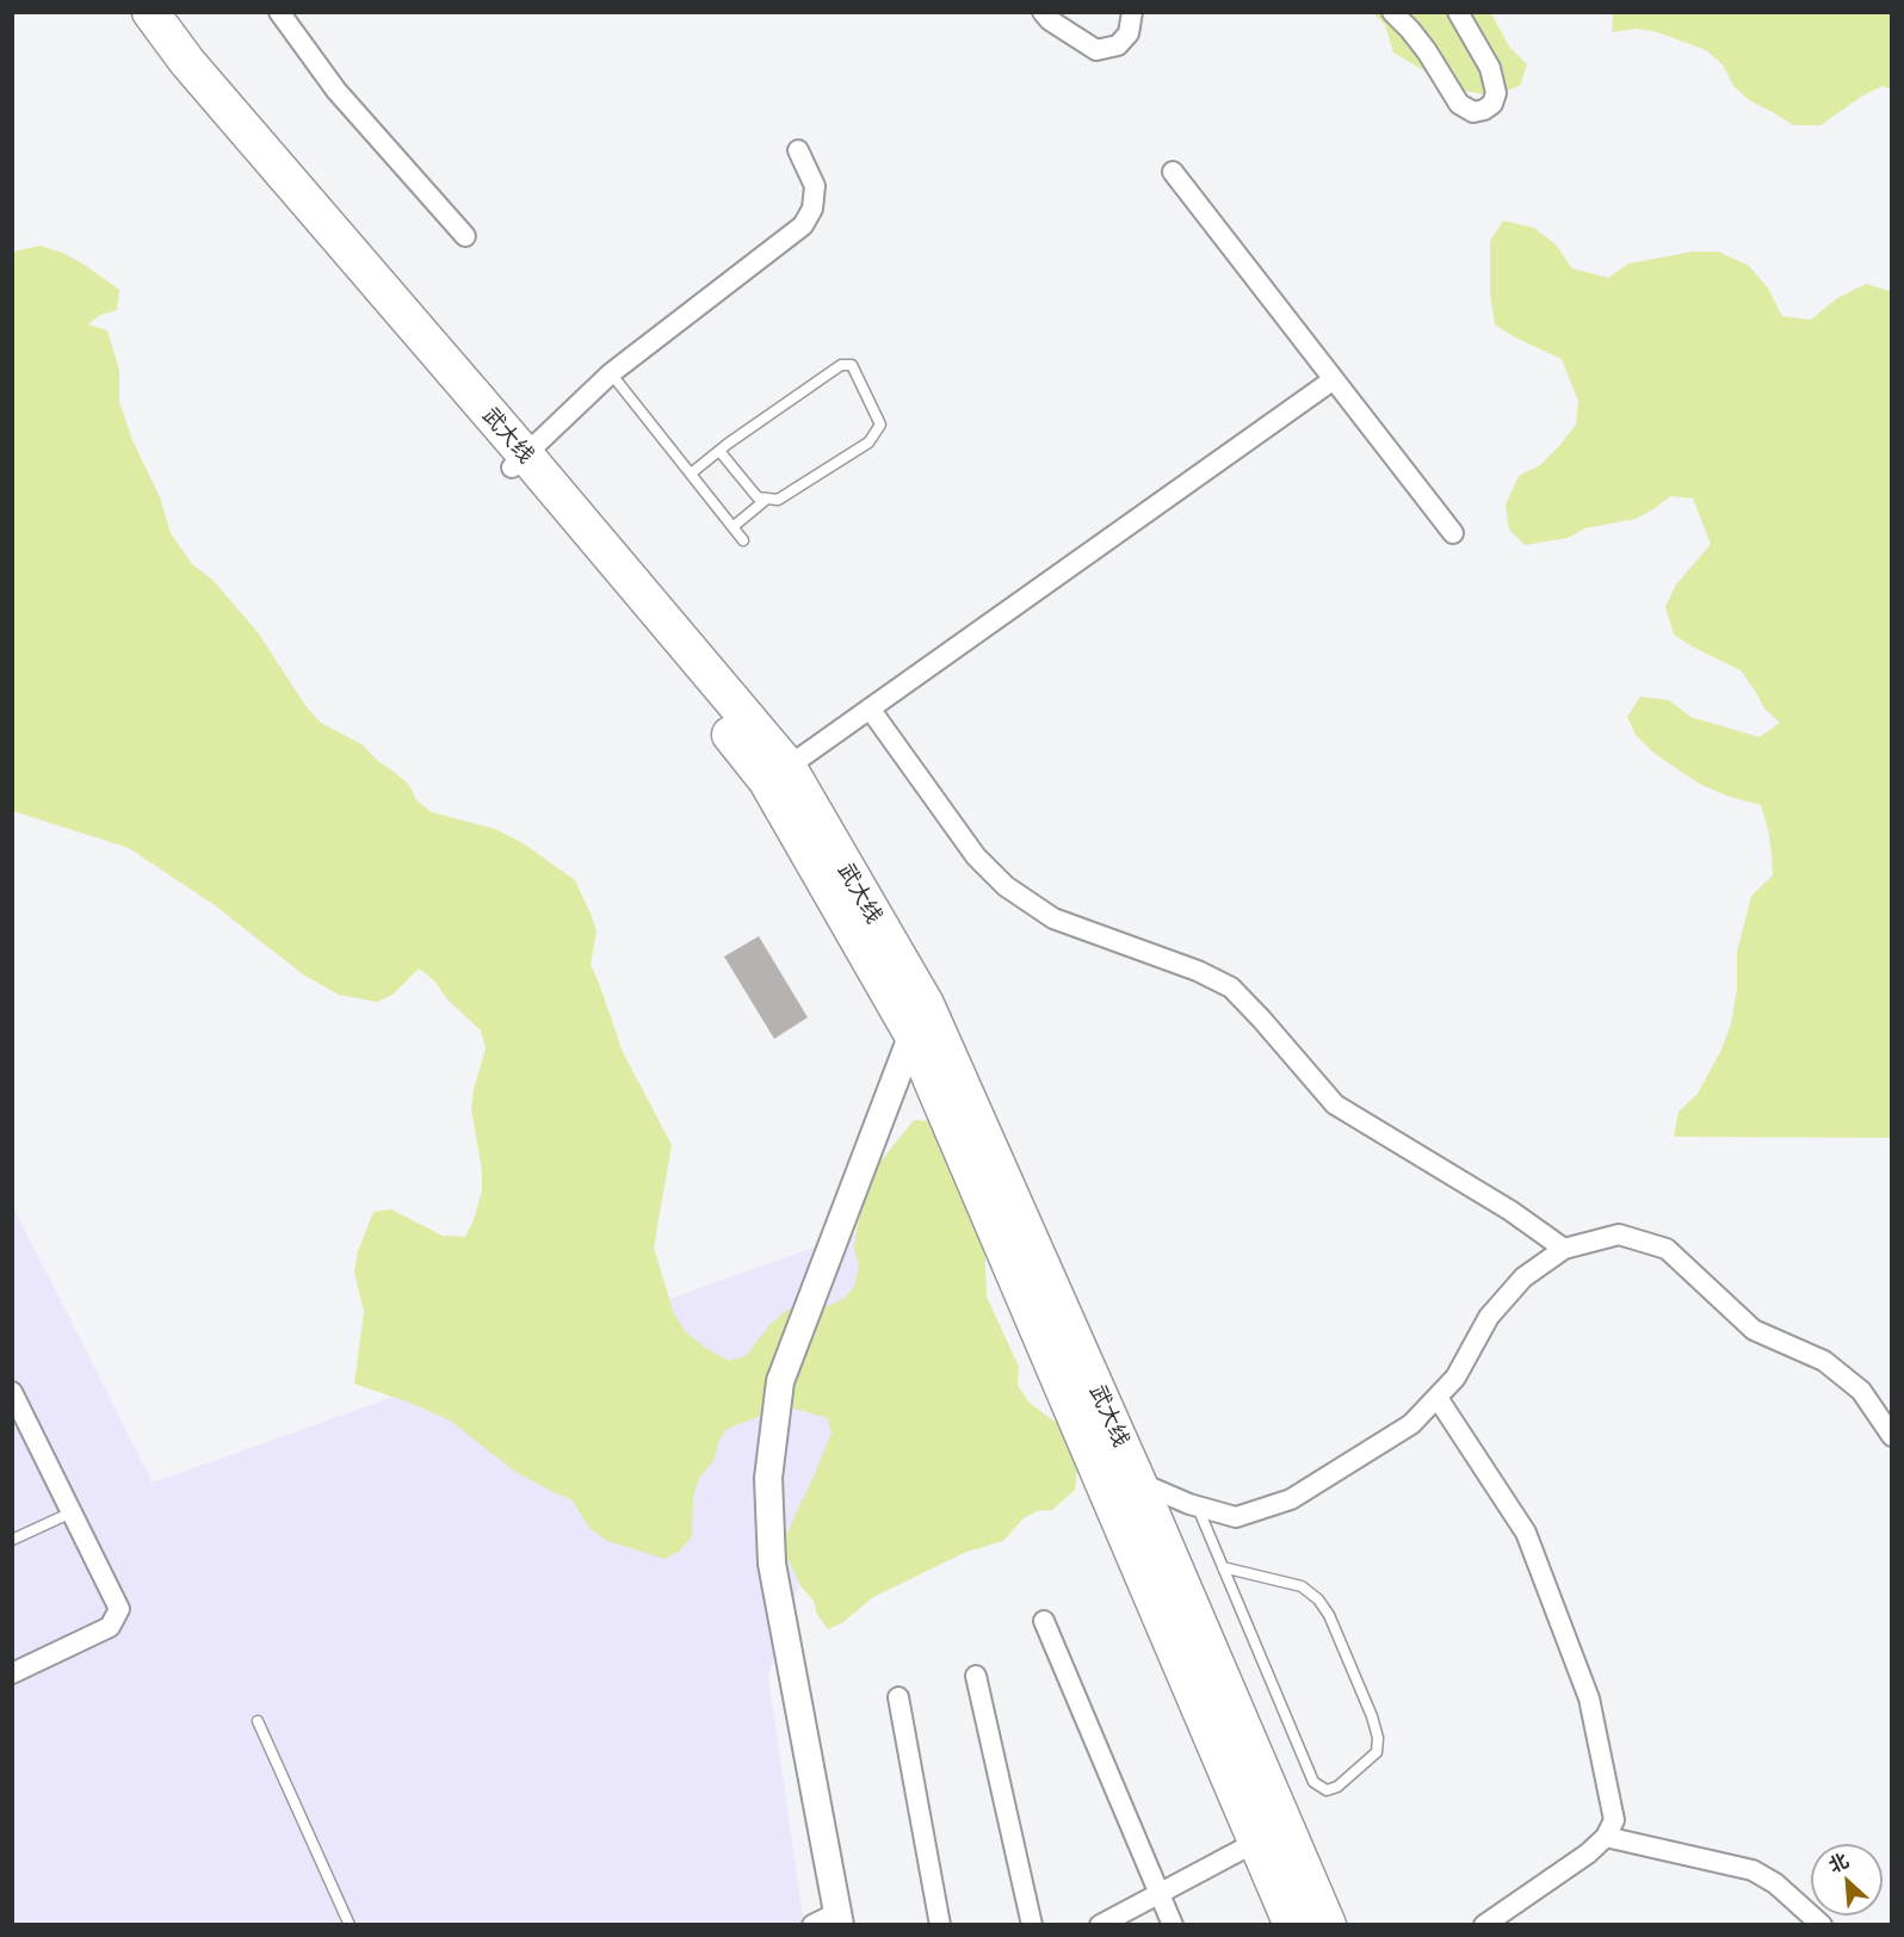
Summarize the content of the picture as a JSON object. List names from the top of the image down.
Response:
{
  "streets": {
    "highway": ["武大线"]
  },
  "north": "top left"
}
